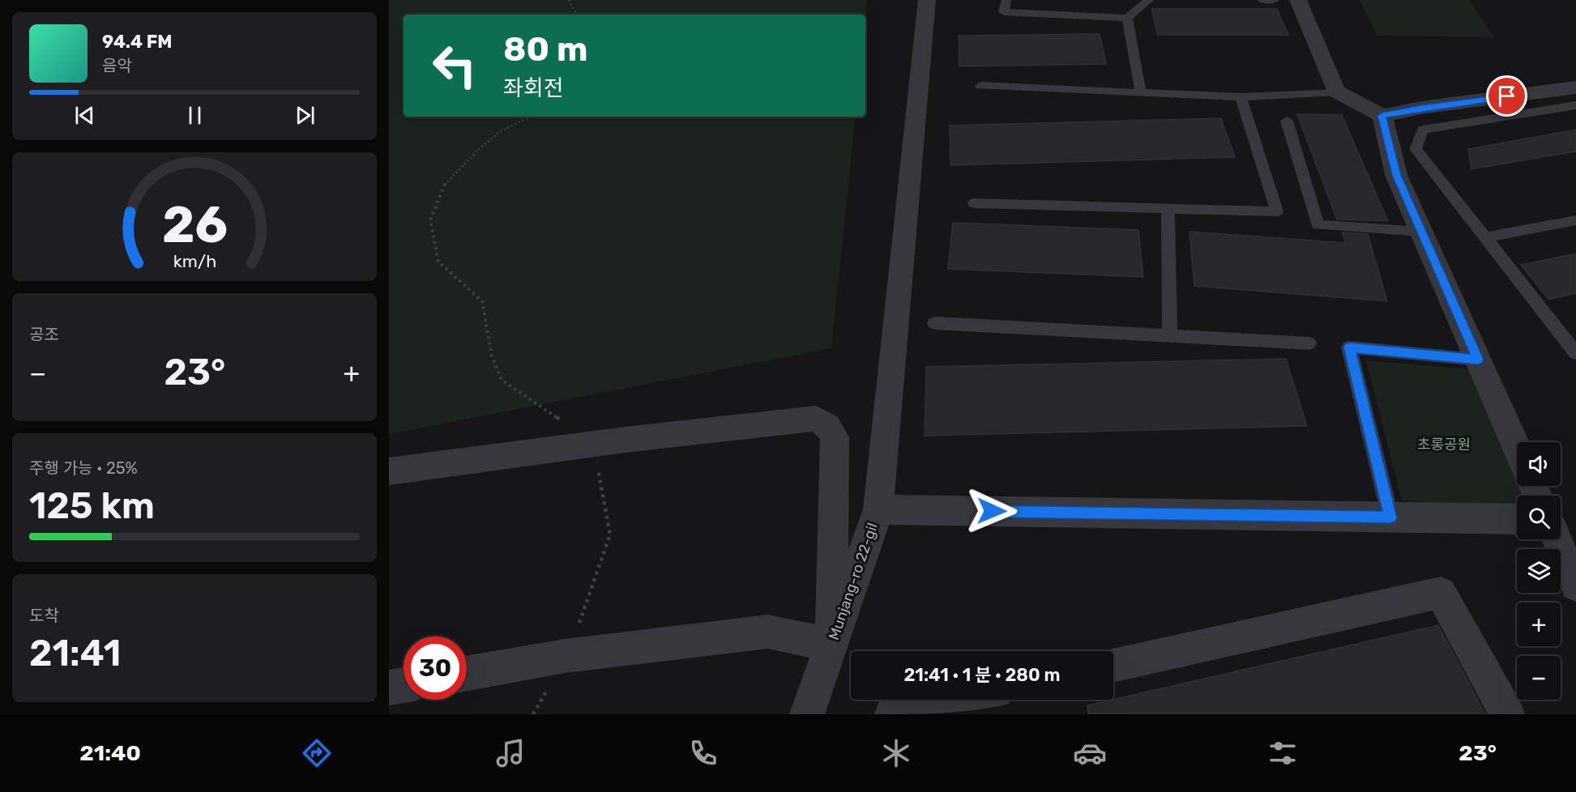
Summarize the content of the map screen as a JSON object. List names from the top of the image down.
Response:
{
  "streets": {
    "street": ["Munjang-ro 22-gil"]
  },
  "parks": ["초롱공원"],
  "page": {
    "turn": ["80 m", "좌회전"],
    "song": ["94.4 FM", "음악"],
    "tile": [
      "공조",
      ["주행 가능 · 25%", "125 km"],
      ["도착", "21:41"]
    ],
    "heat": ["−", "23°", "+"],
    "map_buttons": ["+", "−"],
    "limit": "30",
    "trip": "21:41 · 1 분 · 280 m",
    "tabs": ["21:40", "23°"],
    "gauge": ["26", "km/h"]
  }
}
